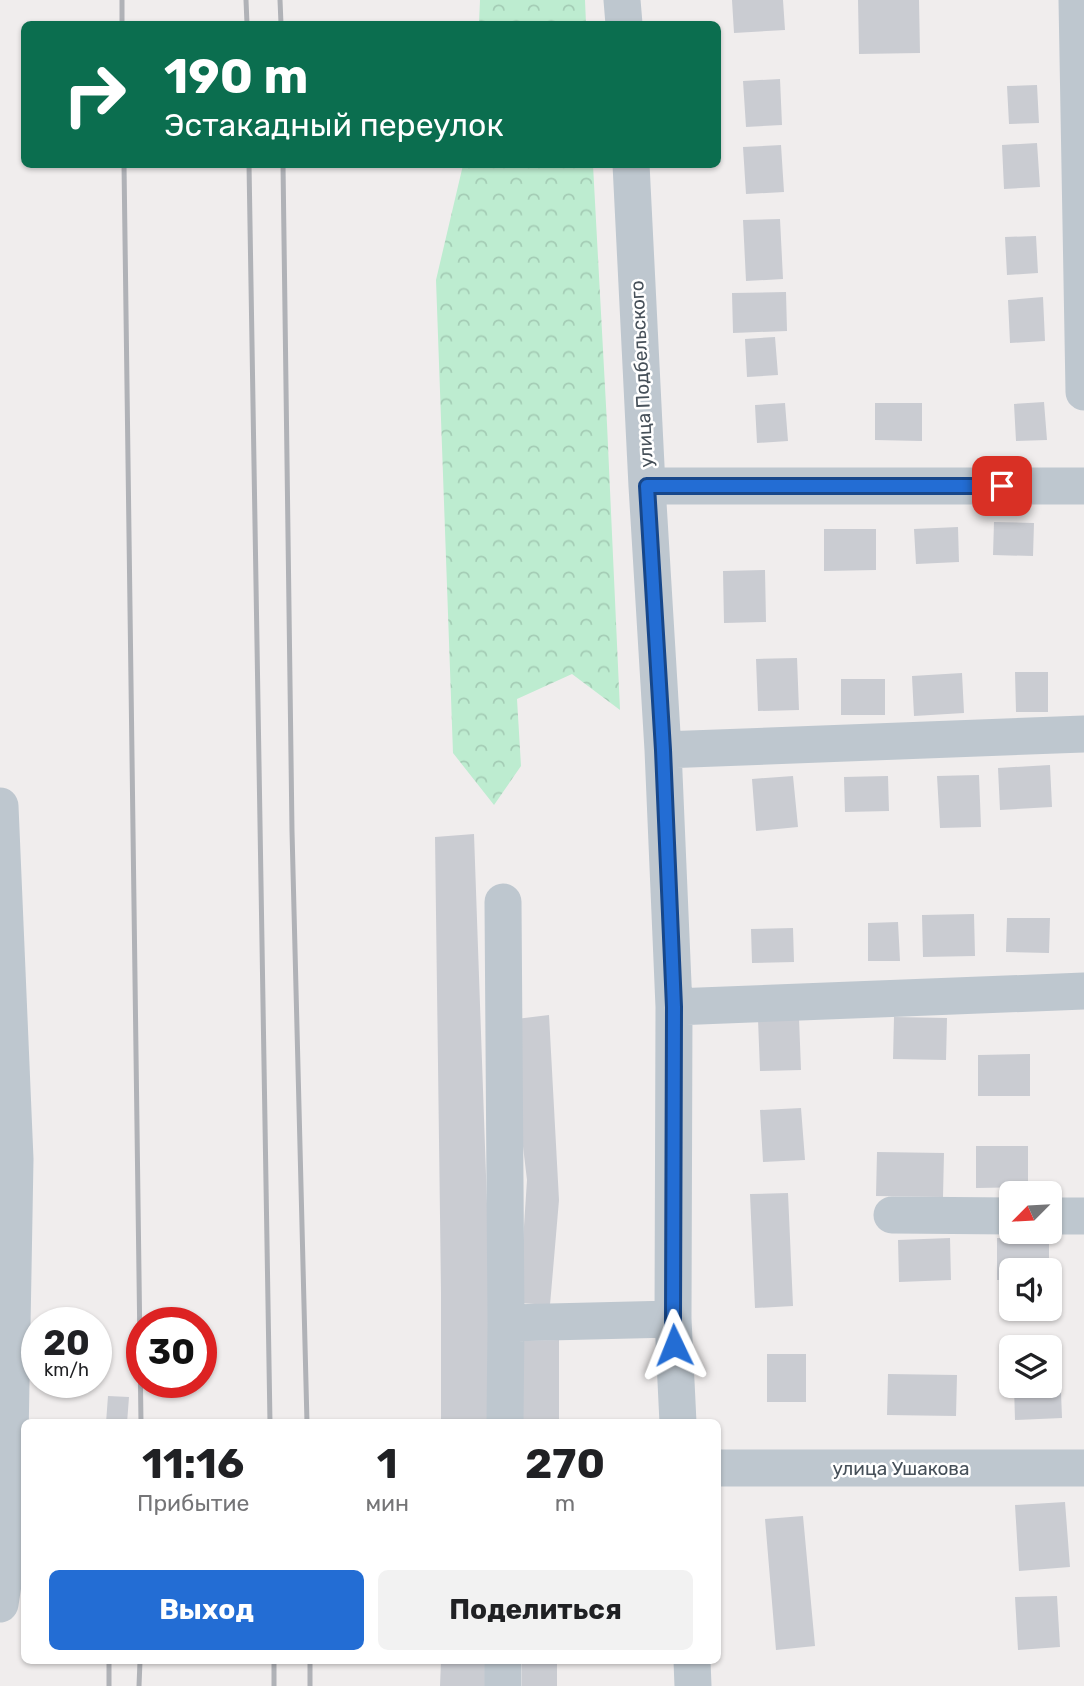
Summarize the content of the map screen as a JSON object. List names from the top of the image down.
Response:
{
  "streets": {
    "street": ["улица Подбельского", "улица Ушакова"]
  },
  "north": "bottom left",
  "page": {
    "turn": ["190 m", "Эстакадный переулок"],
    "speed": "20 km/h",
    "limit": "30",
    "eta": [
      "11:16",
      "Прибытие",
      "1",
      "мин",
      "270",
      "m"
    ],
    "buttons": ["Выход", "Поделиться"]
  }
}
